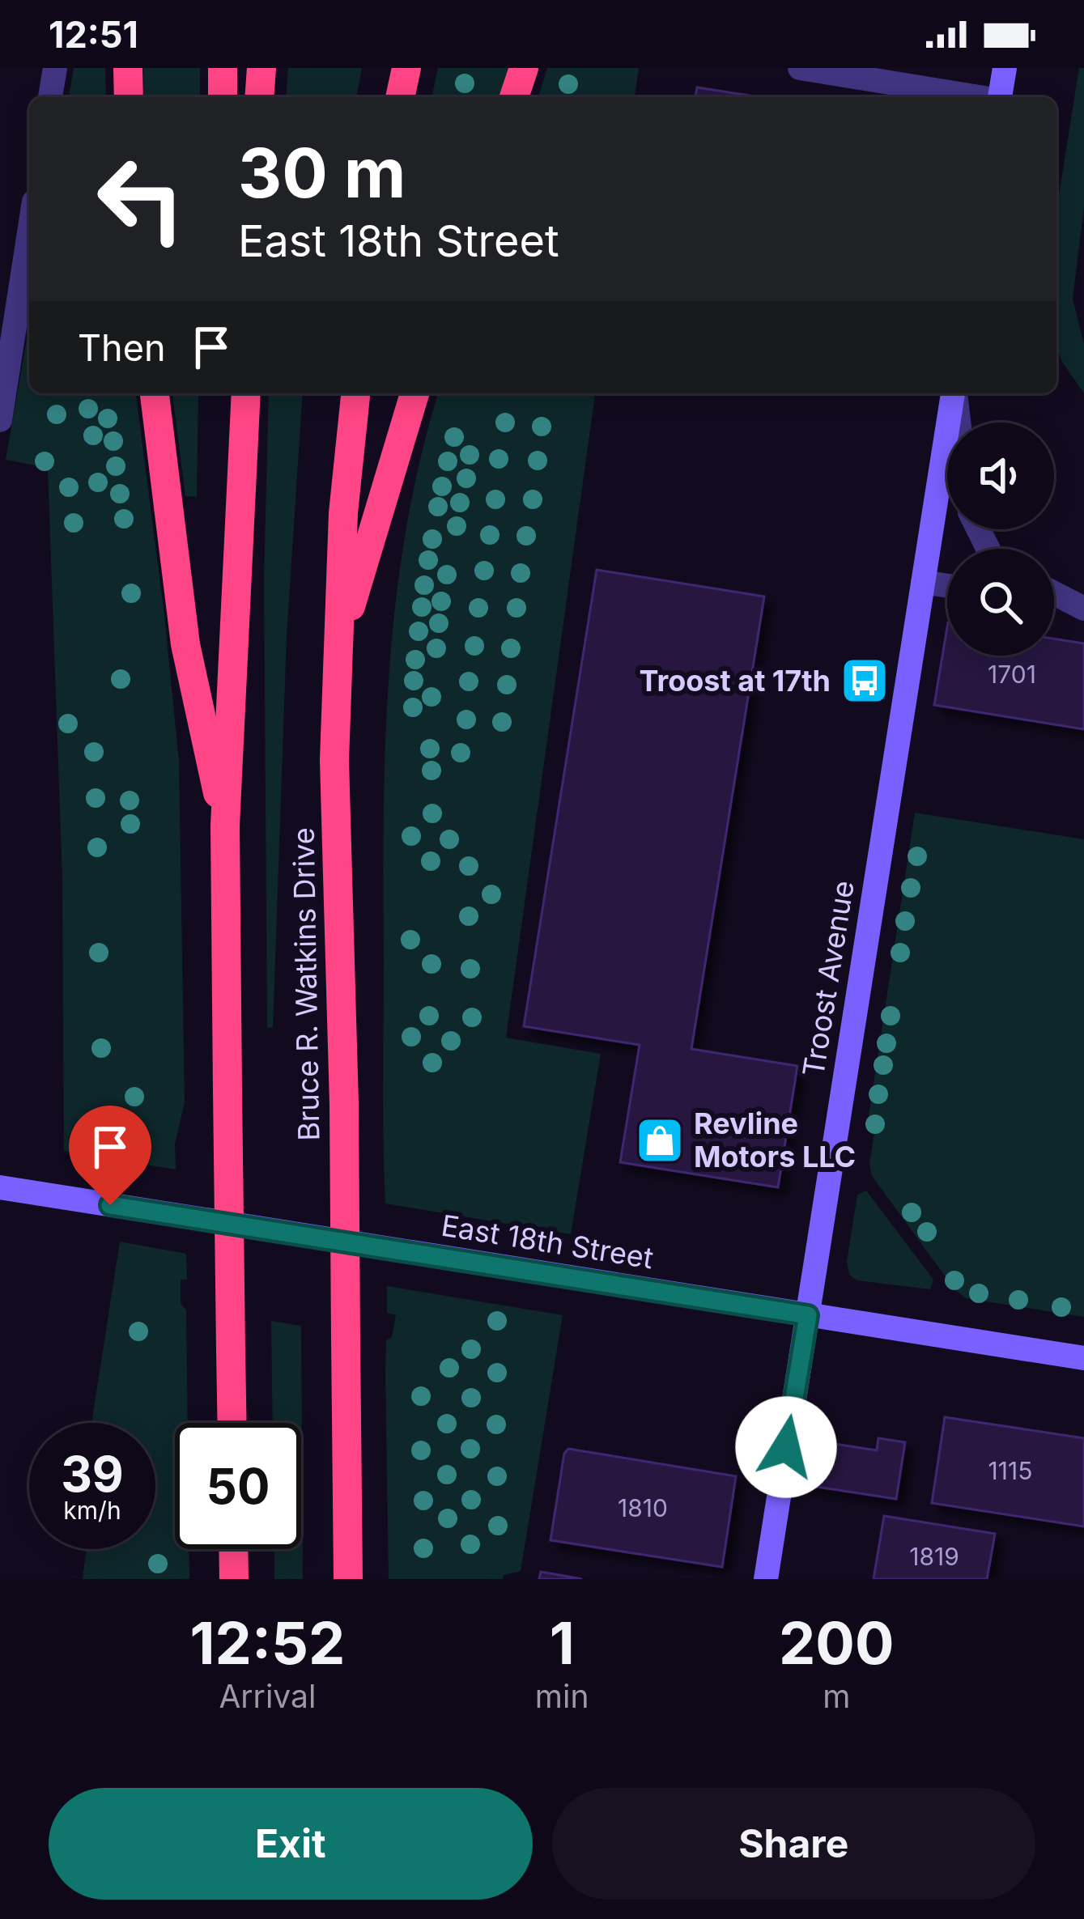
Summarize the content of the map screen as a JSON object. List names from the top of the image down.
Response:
{
  "streets": {
    "highway": ["Bruce R. Watkins Drive"],
    "main road": ["Troost Avenue", "East 18th Street"]
  },
  "crossings": [
    ["Troost Avenue", "East 18th Street"]
  ],
  "places": {
    "bus stop": ["Troost at 17th"],
    "shop": ["Revline Motors LLC"]
  },
  "house_numbers": [
    "1701",
    "1115",
    "1810",
    "1819"
  ],
  "page": {
    "status": "12:51",
    "turn": ["30 m", "East 18th Street"],
    "then": "Then",
    "speed": "39 km/h",
    "limit": "50",
    "eta": [
      "12:52",
      "Arrival",
      "1",
      "min",
      "200",
      "m"
    ],
    "buttons": ["Exit", "Share"]
  }
}
